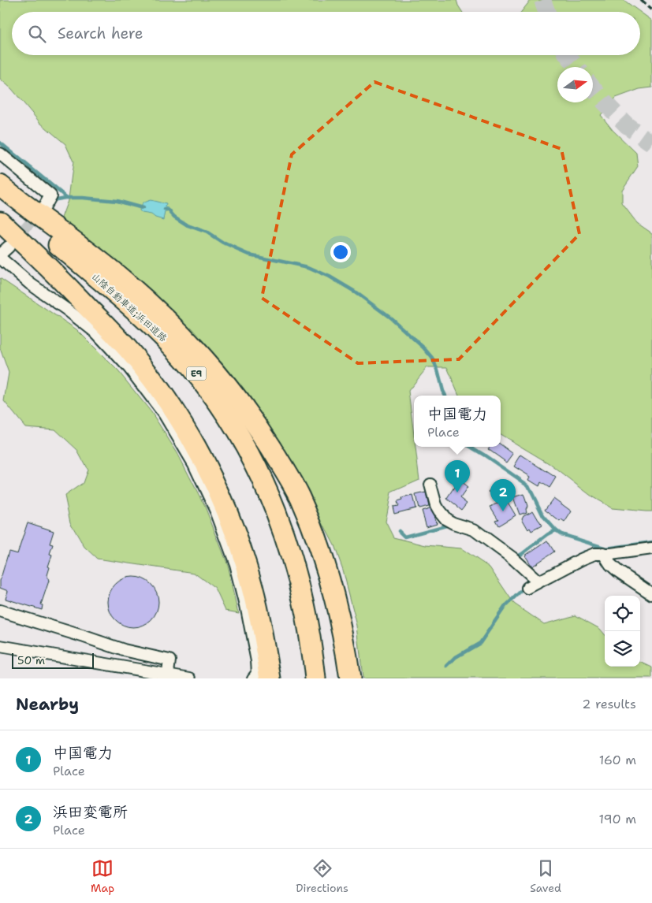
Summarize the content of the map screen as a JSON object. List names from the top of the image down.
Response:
{
  "streets": {
    "highway": ["山陰自動車道;浜田道路", "E9"]
  },
  "scale_bar": "50 m",
  "north": "right",
  "page": {
    "search": "Search here",
    "popup": ["中国電力", "Place"],
    "pins": ["1", "2"],
    "scale": "50 m",
    "heading": ["Nearby", "2 results"],
    "list": [
      {
        "mark": "1",
        "name": "中国電力",
        "note": "Place",
        "value": "160 m"
      },
      {
        "mark": "2",
        "name": "浜田変電所",
        "note": "Place",
        "value": "190 m"
      }
    ],
    "nav": ["Map", "Directions", "Saved"]
  }
}
